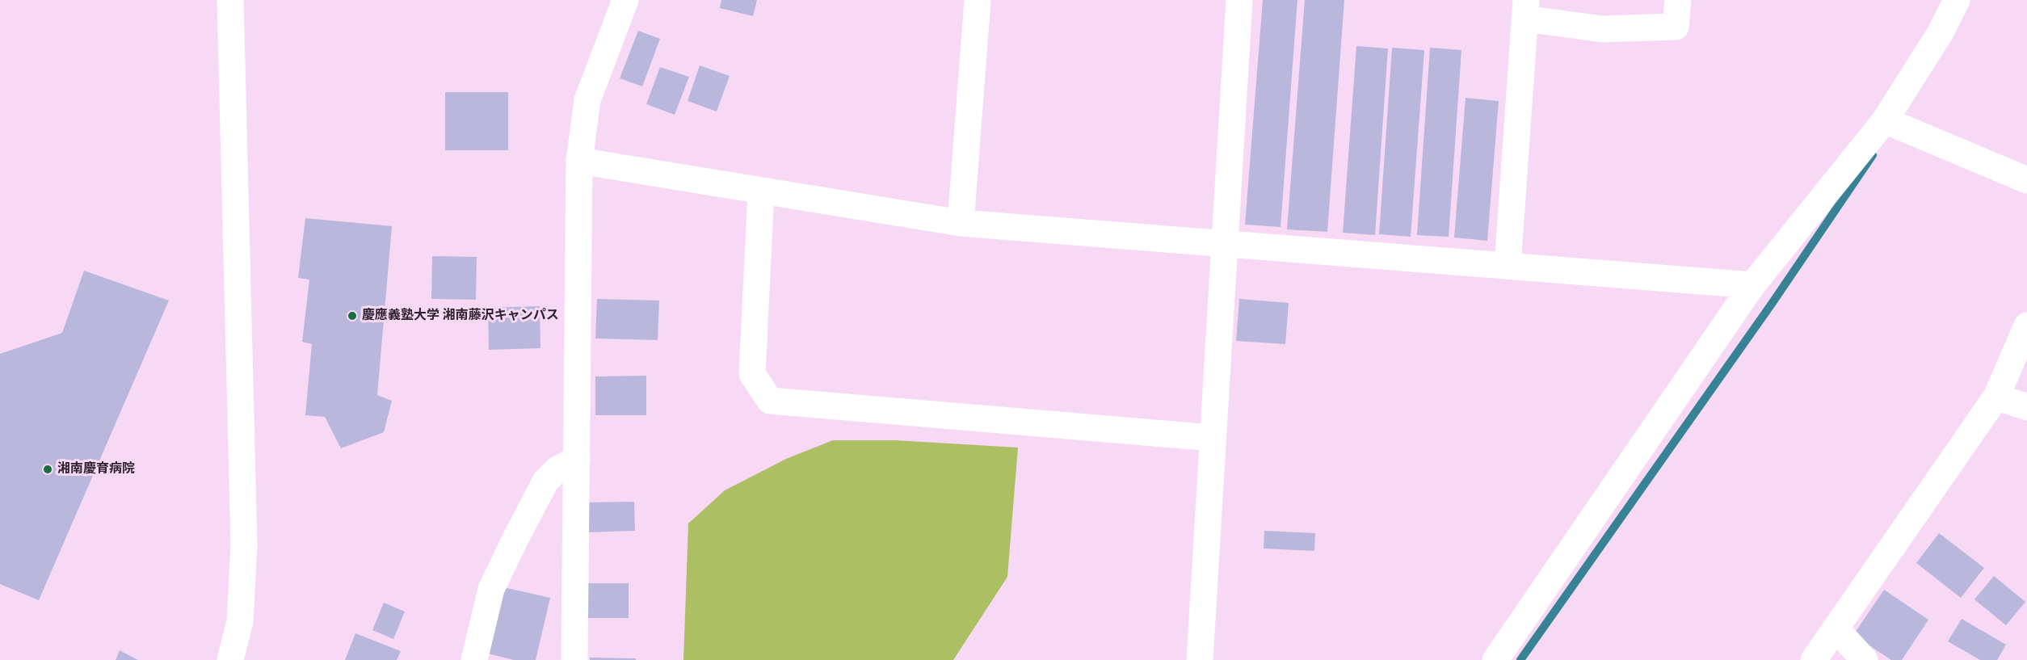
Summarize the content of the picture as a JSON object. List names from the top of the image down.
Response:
{
  "places": ["慶應義塾大学 湘南藤沢キャンパス", "湘南慶育病院"]
}
